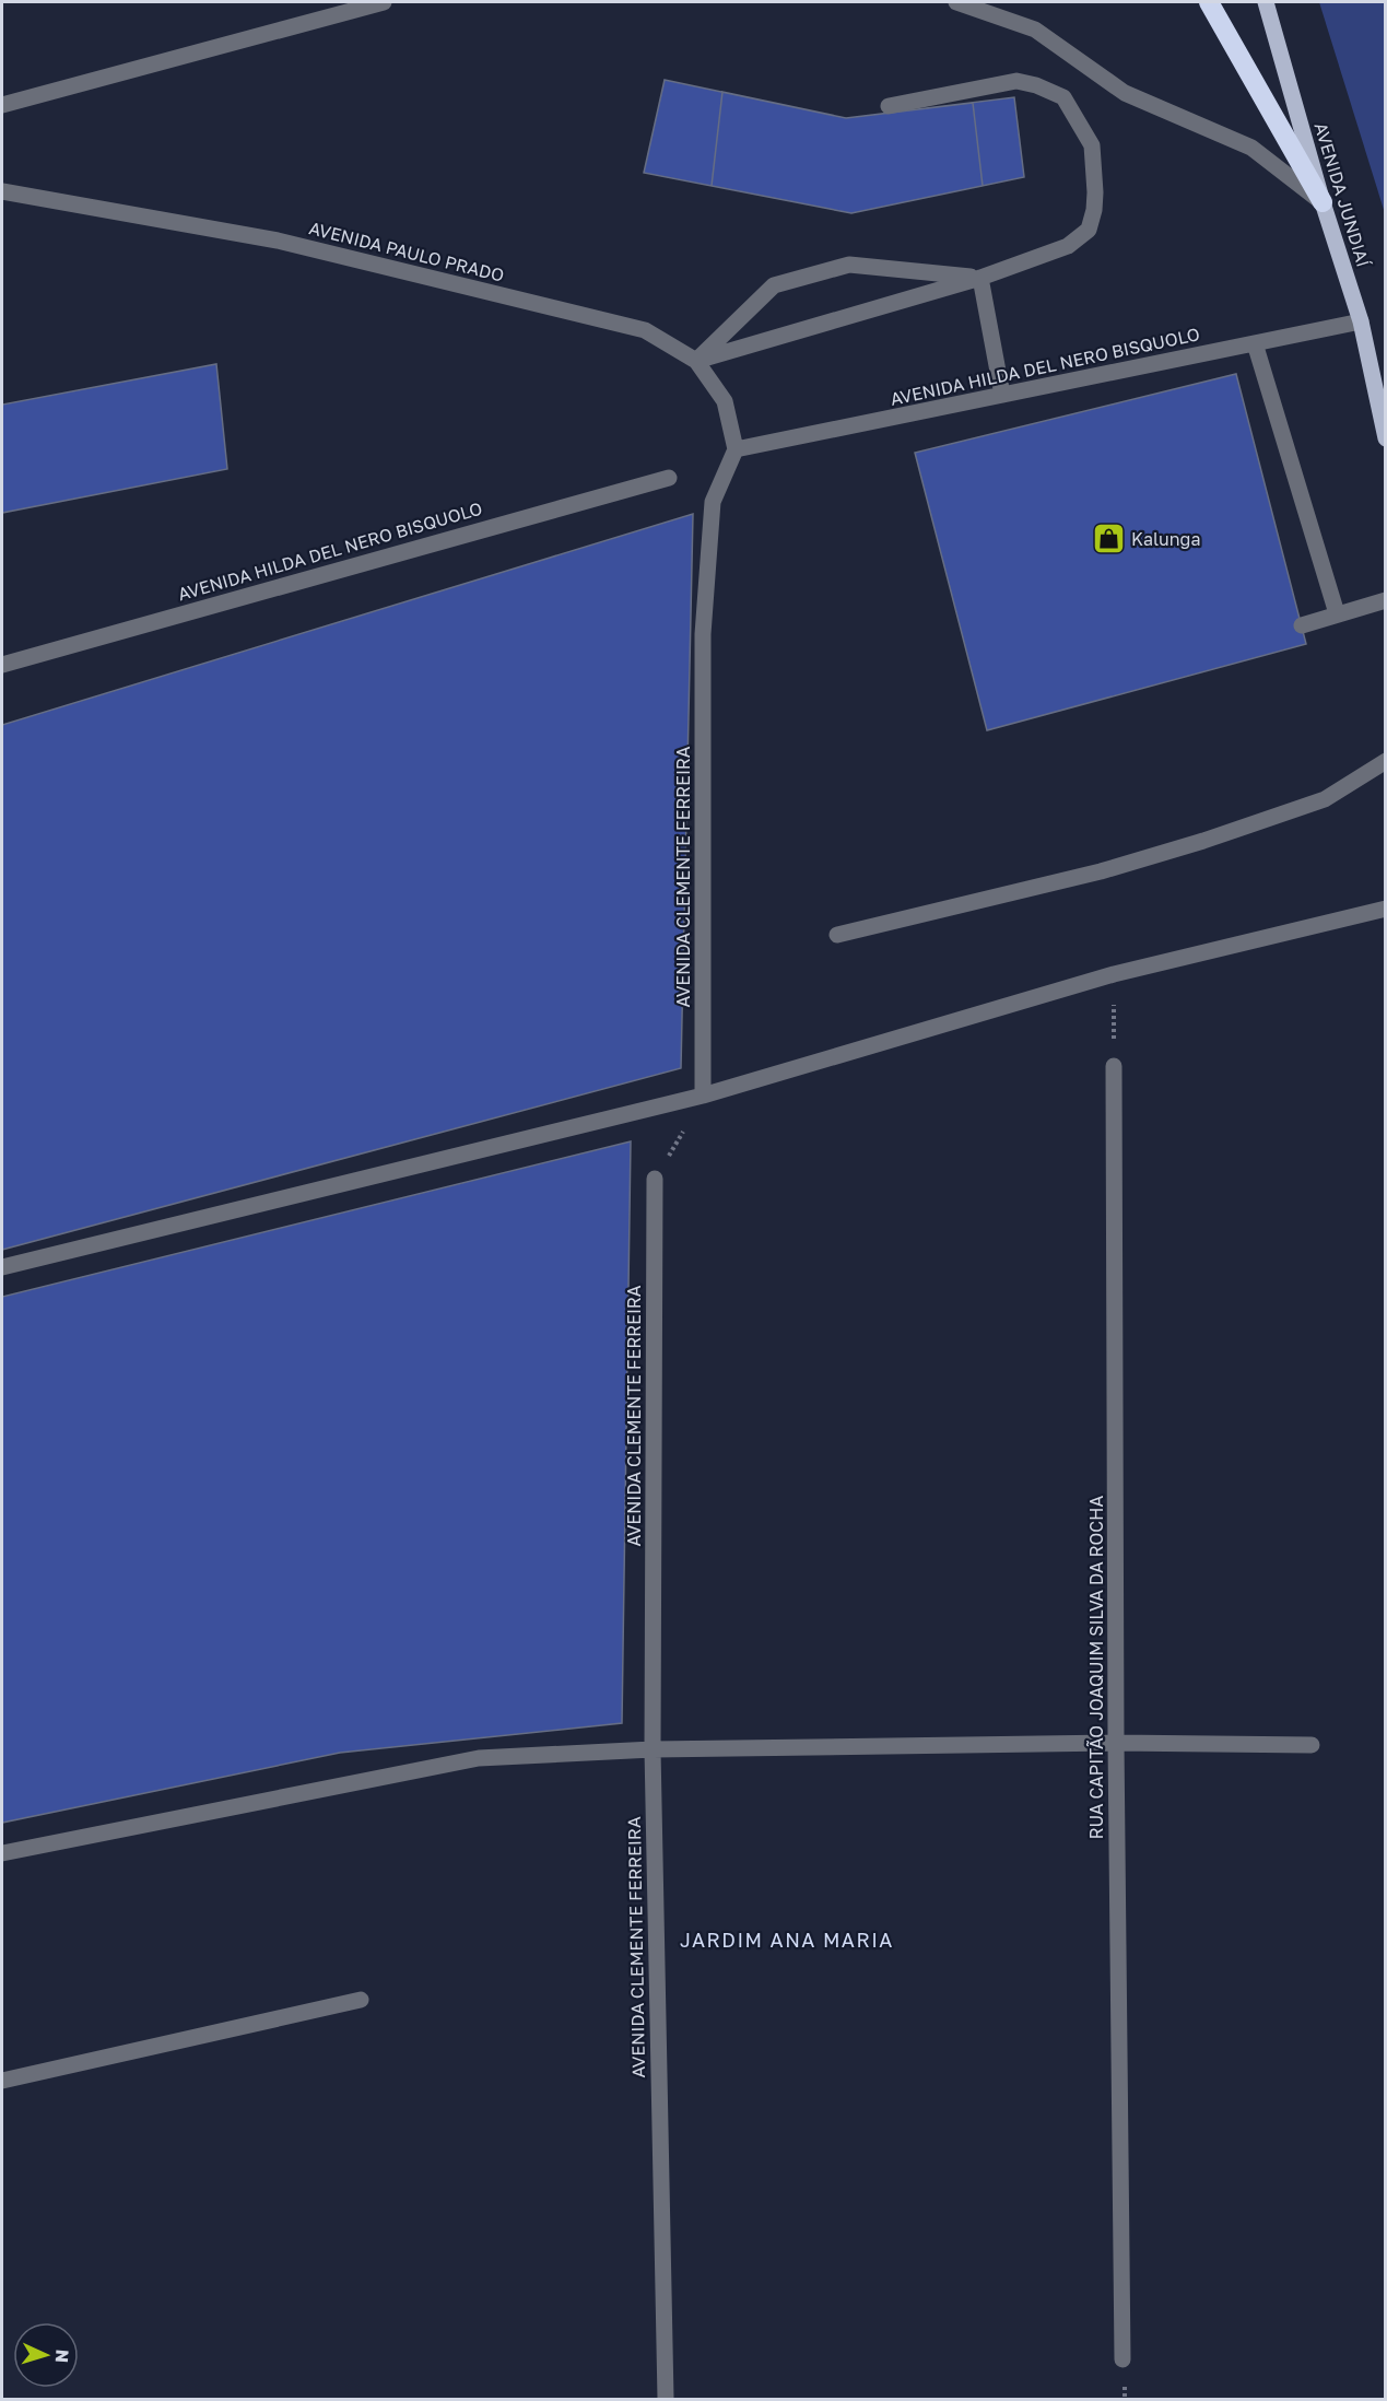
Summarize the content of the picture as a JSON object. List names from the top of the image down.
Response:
{
  "streets": {
    "main road": ["AVENIDA JUNDIAÍ"],
    "street": [
      "AVENIDA PAULO PRADO",
      "AVENIDA HILDA DEL NERO BISQUOLO",
      "AVENIDA CLEMENTE FERREIRA",
      "RUA CAPITÃO JOAQUIM SILVA DA ROCHA"
    ]
  },
  "crossings": [
    ["AVENIDA JUNDIAÍ", "AVENIDA HILDA DEL NERO BISQUOLO"],
    ["AVENIDA PAULO PRADO", "AVENIDA HILDA DEL NERO BISQUOLO"],
    ["AVENIDA PAULO PRADO", "AVENIDA CLEMENTE FERREIRA"],
    ["AVENIDA HILDA DEL NERO BISQUOLO", "AVENIDA CLEMENTE FERREIRA"]
  ],
  "districts": ["JARDIM ANA MARIA"],
  "places": {
    "shop": ["Kalunga"]
  },
  "north": "right"
}
